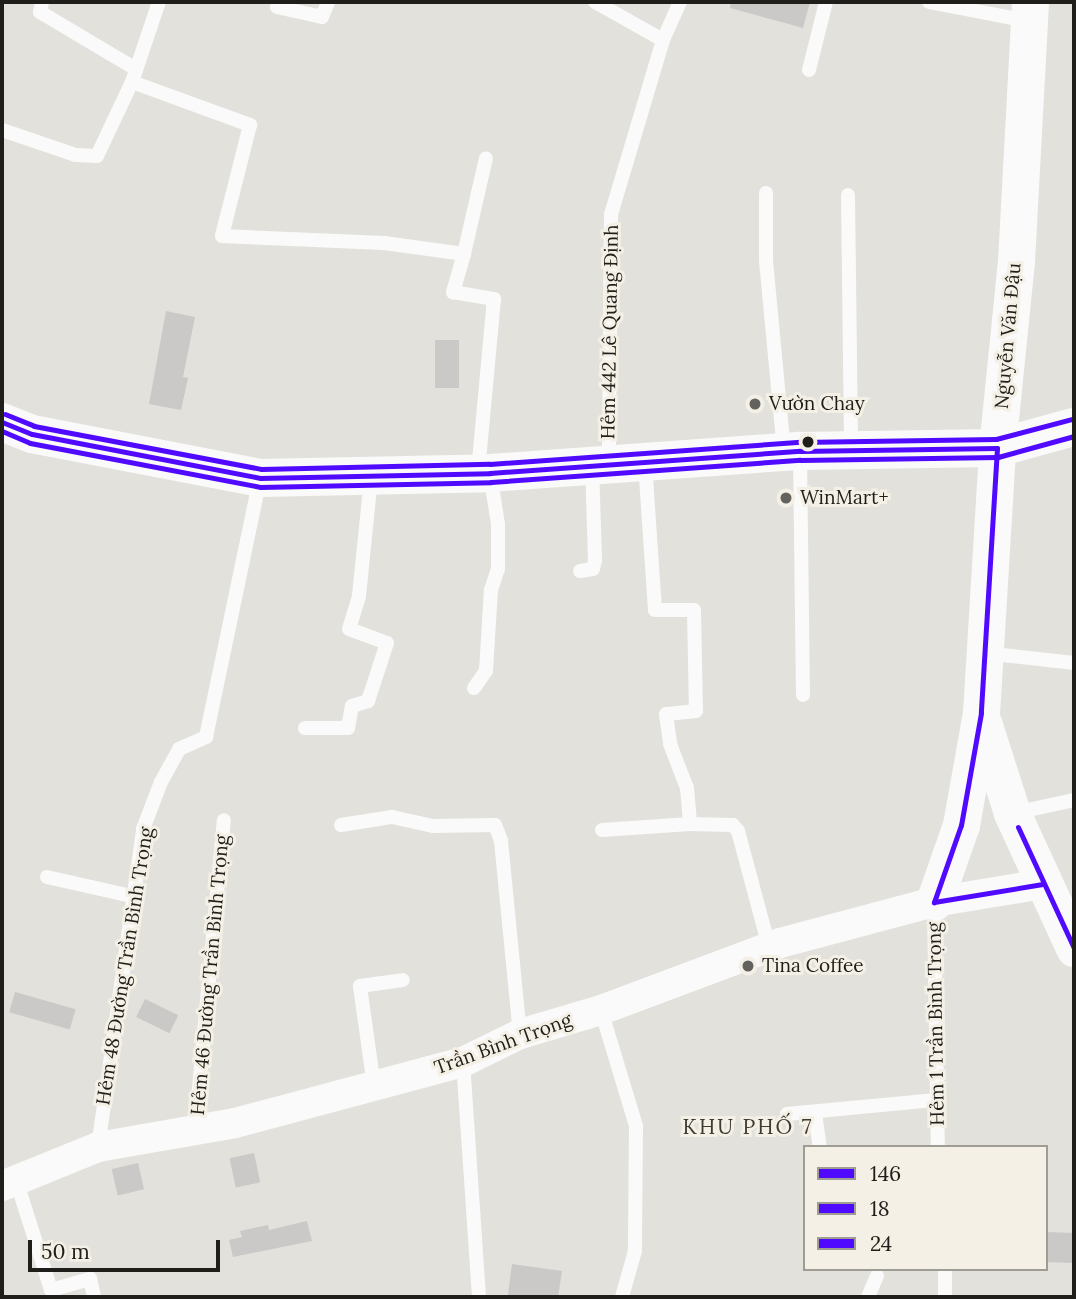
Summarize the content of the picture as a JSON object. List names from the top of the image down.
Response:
{
  "streets": {
    "street": ["Nguyễn Văn Đậu", "Trần Bình Trọng"],
    "lane": [
      "Hẻm 442 Lê Quang Định",
      "Hẻm 48 Đường Trần Bình Trọng",
      "Hẻm 46 Đường Trần Bình Trọng",
      "Hẻm 1 Trần Bình Trọng"
    ]
  },
  "crossings": [
    ["Nguyễn Văn Đậu", "Hẻm 1 Trần Bình Trọng"],
    ["Nguyễn Văn Đậu", "Trần Bình Trọng"],
    ["Hẻm 48 Đường Trần Bình Trọng", "Trần Bình Trọng"],
    ["Hẻm 46 Đường Trần Bình Trọng", "Trần Bình Trọng"],
    ["Hẻm 1 Trần Bình Trọng", "Trần Bình Trọng"]
  ],
  "districts": ["KHU PHỐ 7"],
  "places": ["Vườn Chay", "WinMart+", "Tina Coffee"],
  "lines": ["transit line 24", "transit line 146", "transit line 18"],
  "legend": ["146", "18", "24"],
  "scale_bar": "50 m"
}
